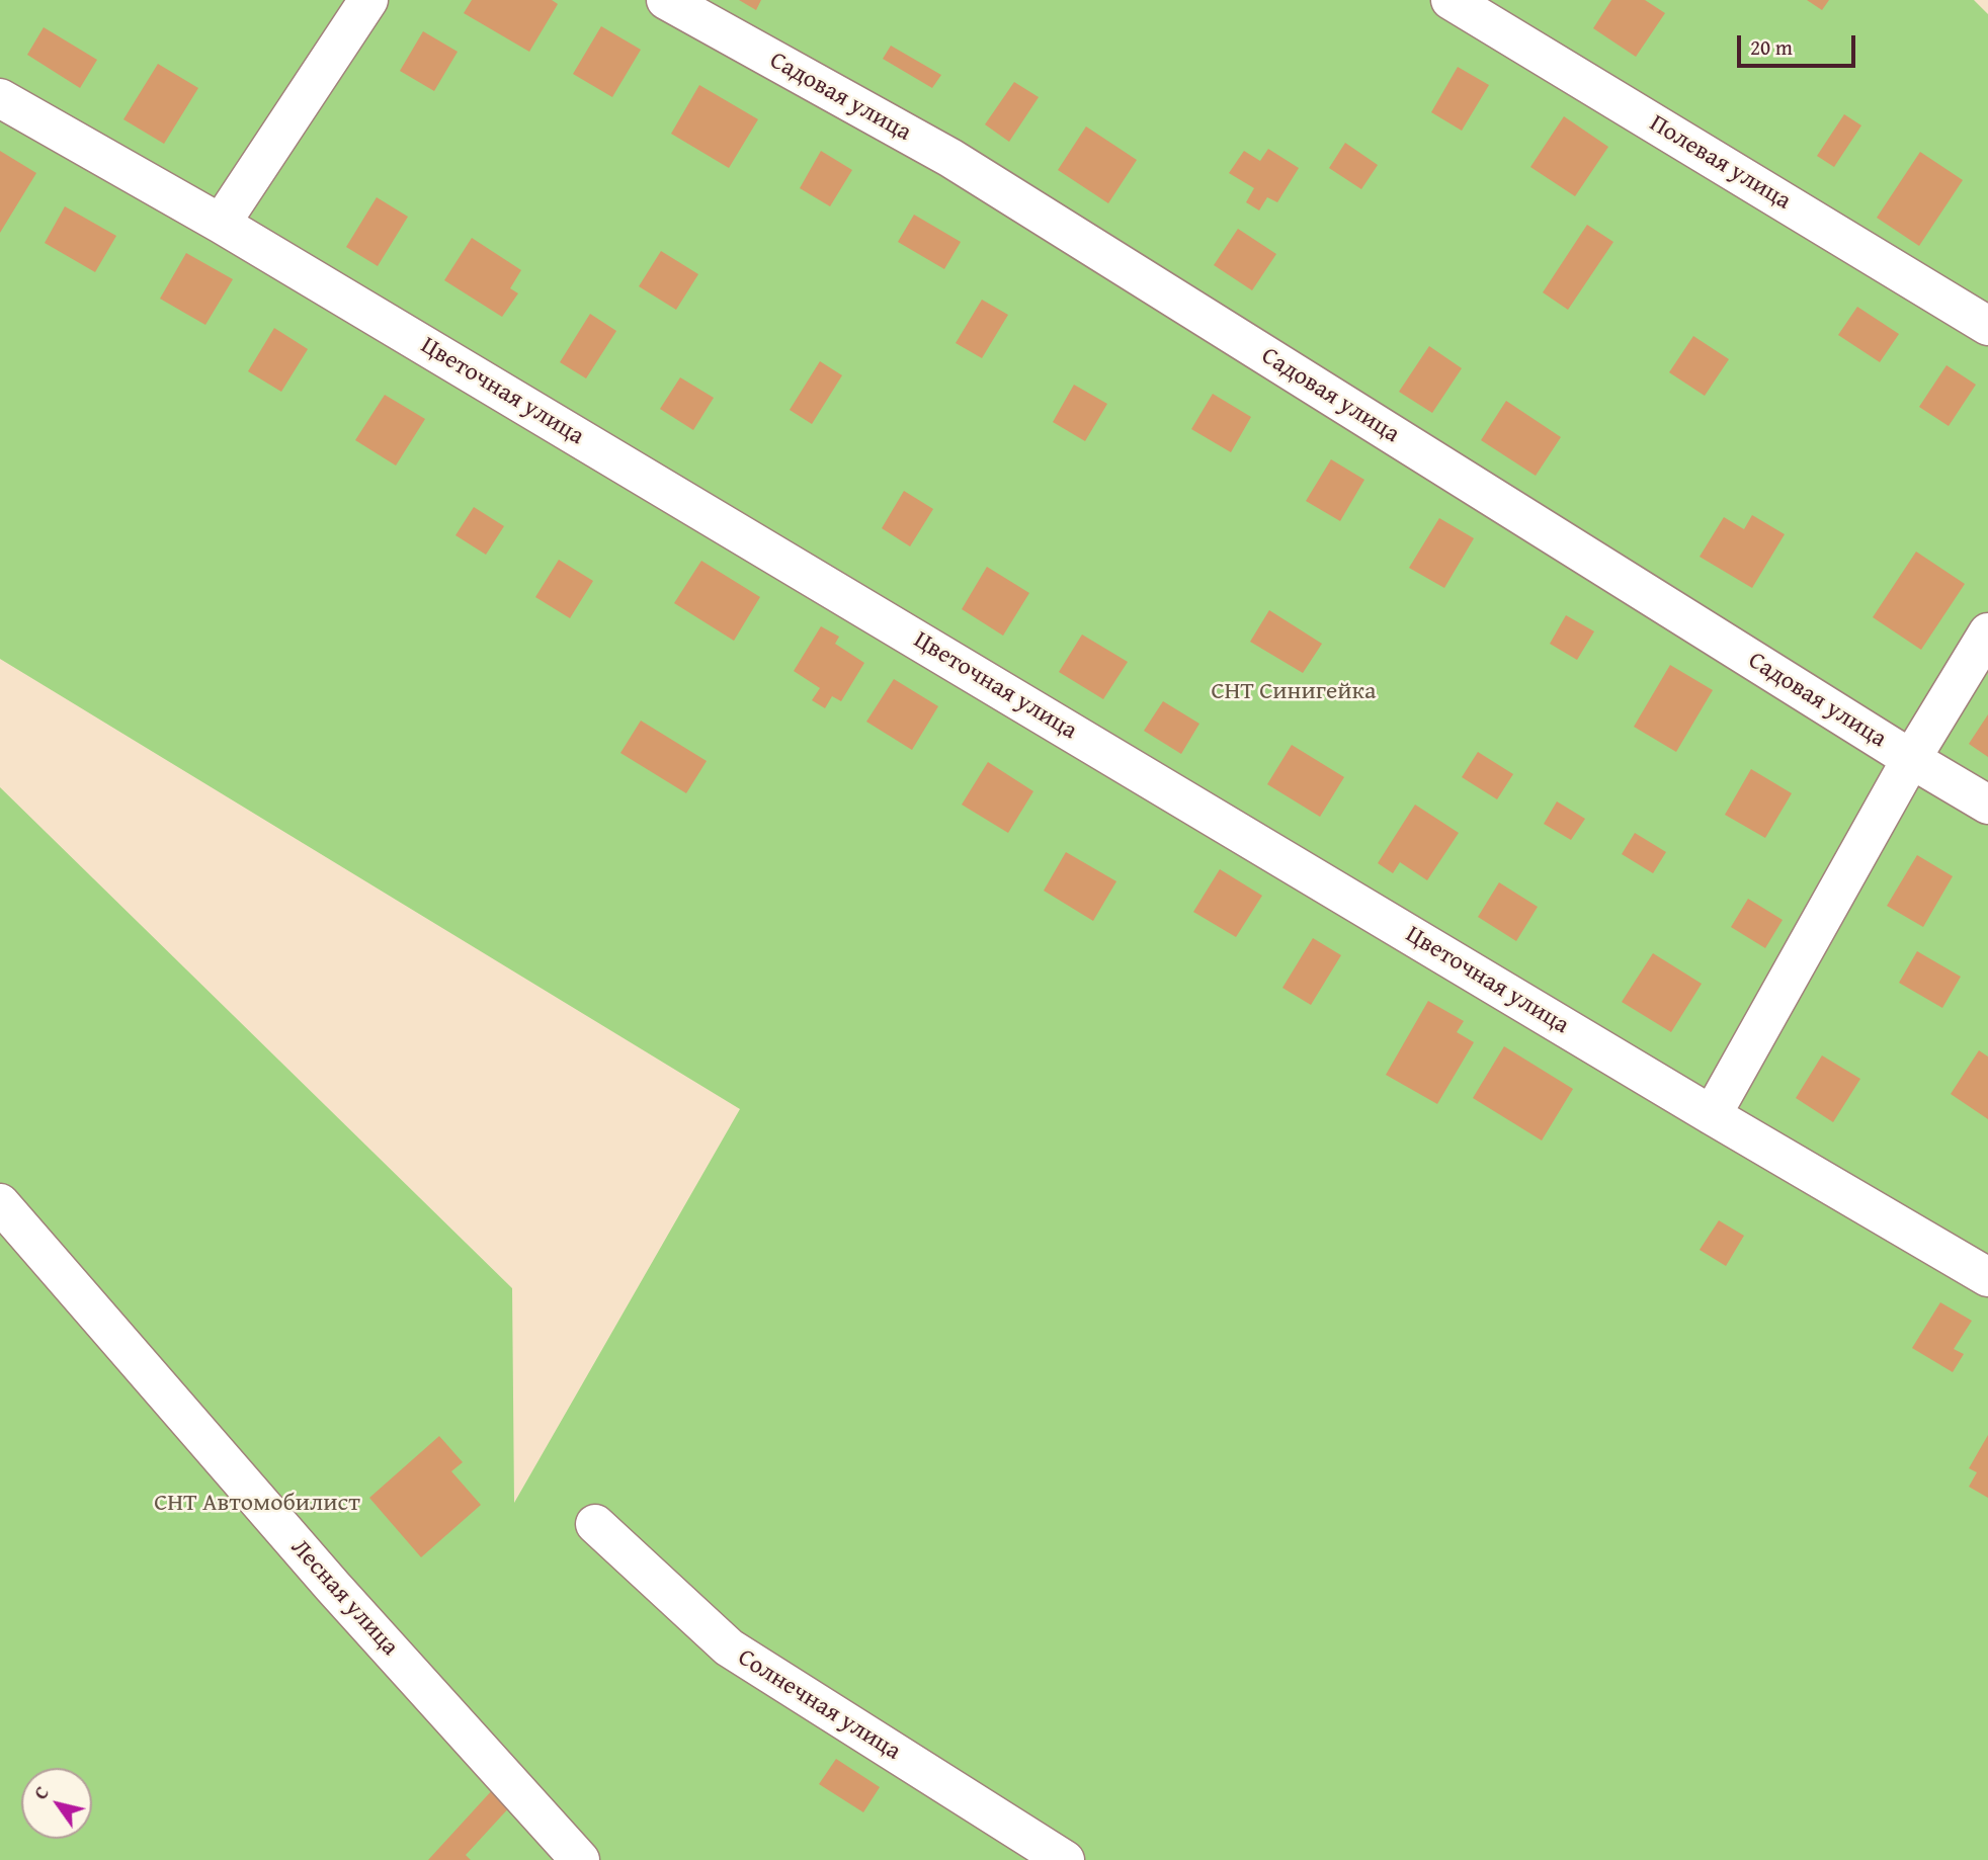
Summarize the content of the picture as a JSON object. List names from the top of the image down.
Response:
{
  "streets": {
    "street": [
      "Садовая улица",
      "Полевая улица",
      "Цветочная улица",
      "Лесная улица",
      "Солнечная улица"
    ]
  },
  "parks": ["СНТ Синигейка", "СНТ Автомобилист"],
  "scale_bar": "20 m",
  "north": "top left"
}
